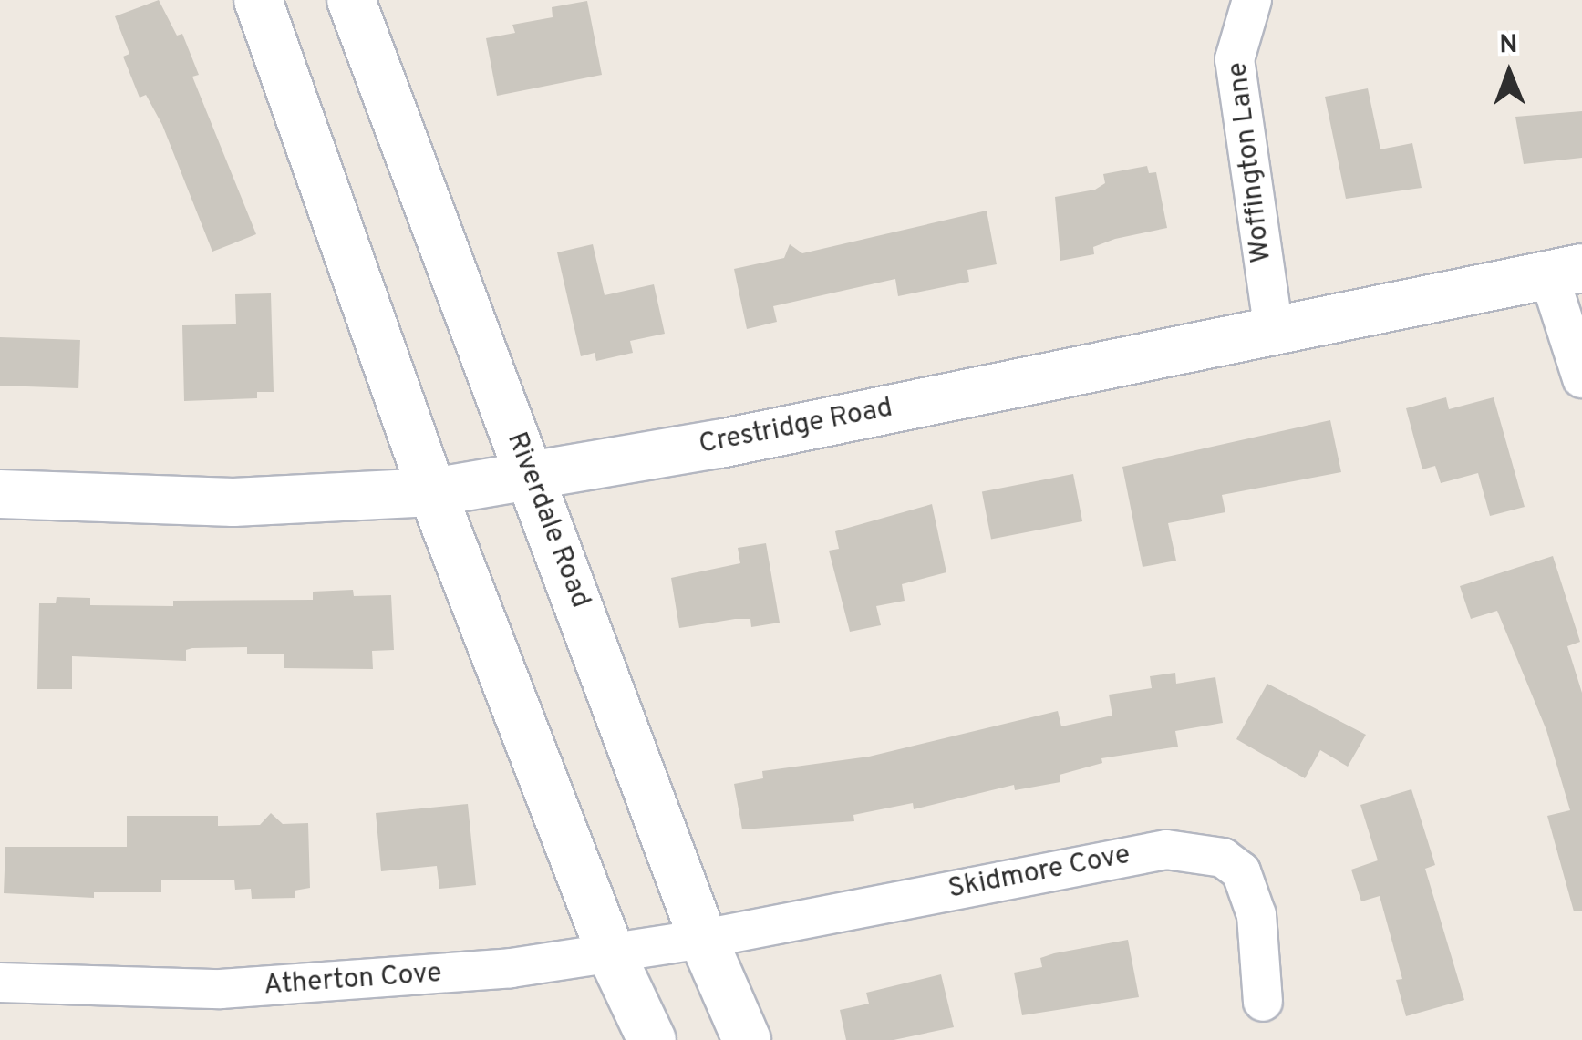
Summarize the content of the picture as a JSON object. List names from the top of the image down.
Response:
{
  "streets": {
    "street": [
      "Woffington Lane",
      "Crestridge Road",
      "Riverdale Road",
      "Skidmore Cove",
      "Atherton Cove"
    ]
  },
  "crossings": [
    ["Woffington Lane", "Crestridge Road"],
    ["Crestridge Road", "Riverdale Road"],
    ["Riverdale Road", "Skidmore Cove"],
    ["Riverdale Road", "Atherton Cove"],
    ["Skidmore Cove", "Atherton Cove"]
  ],
  "north": "top"
}
